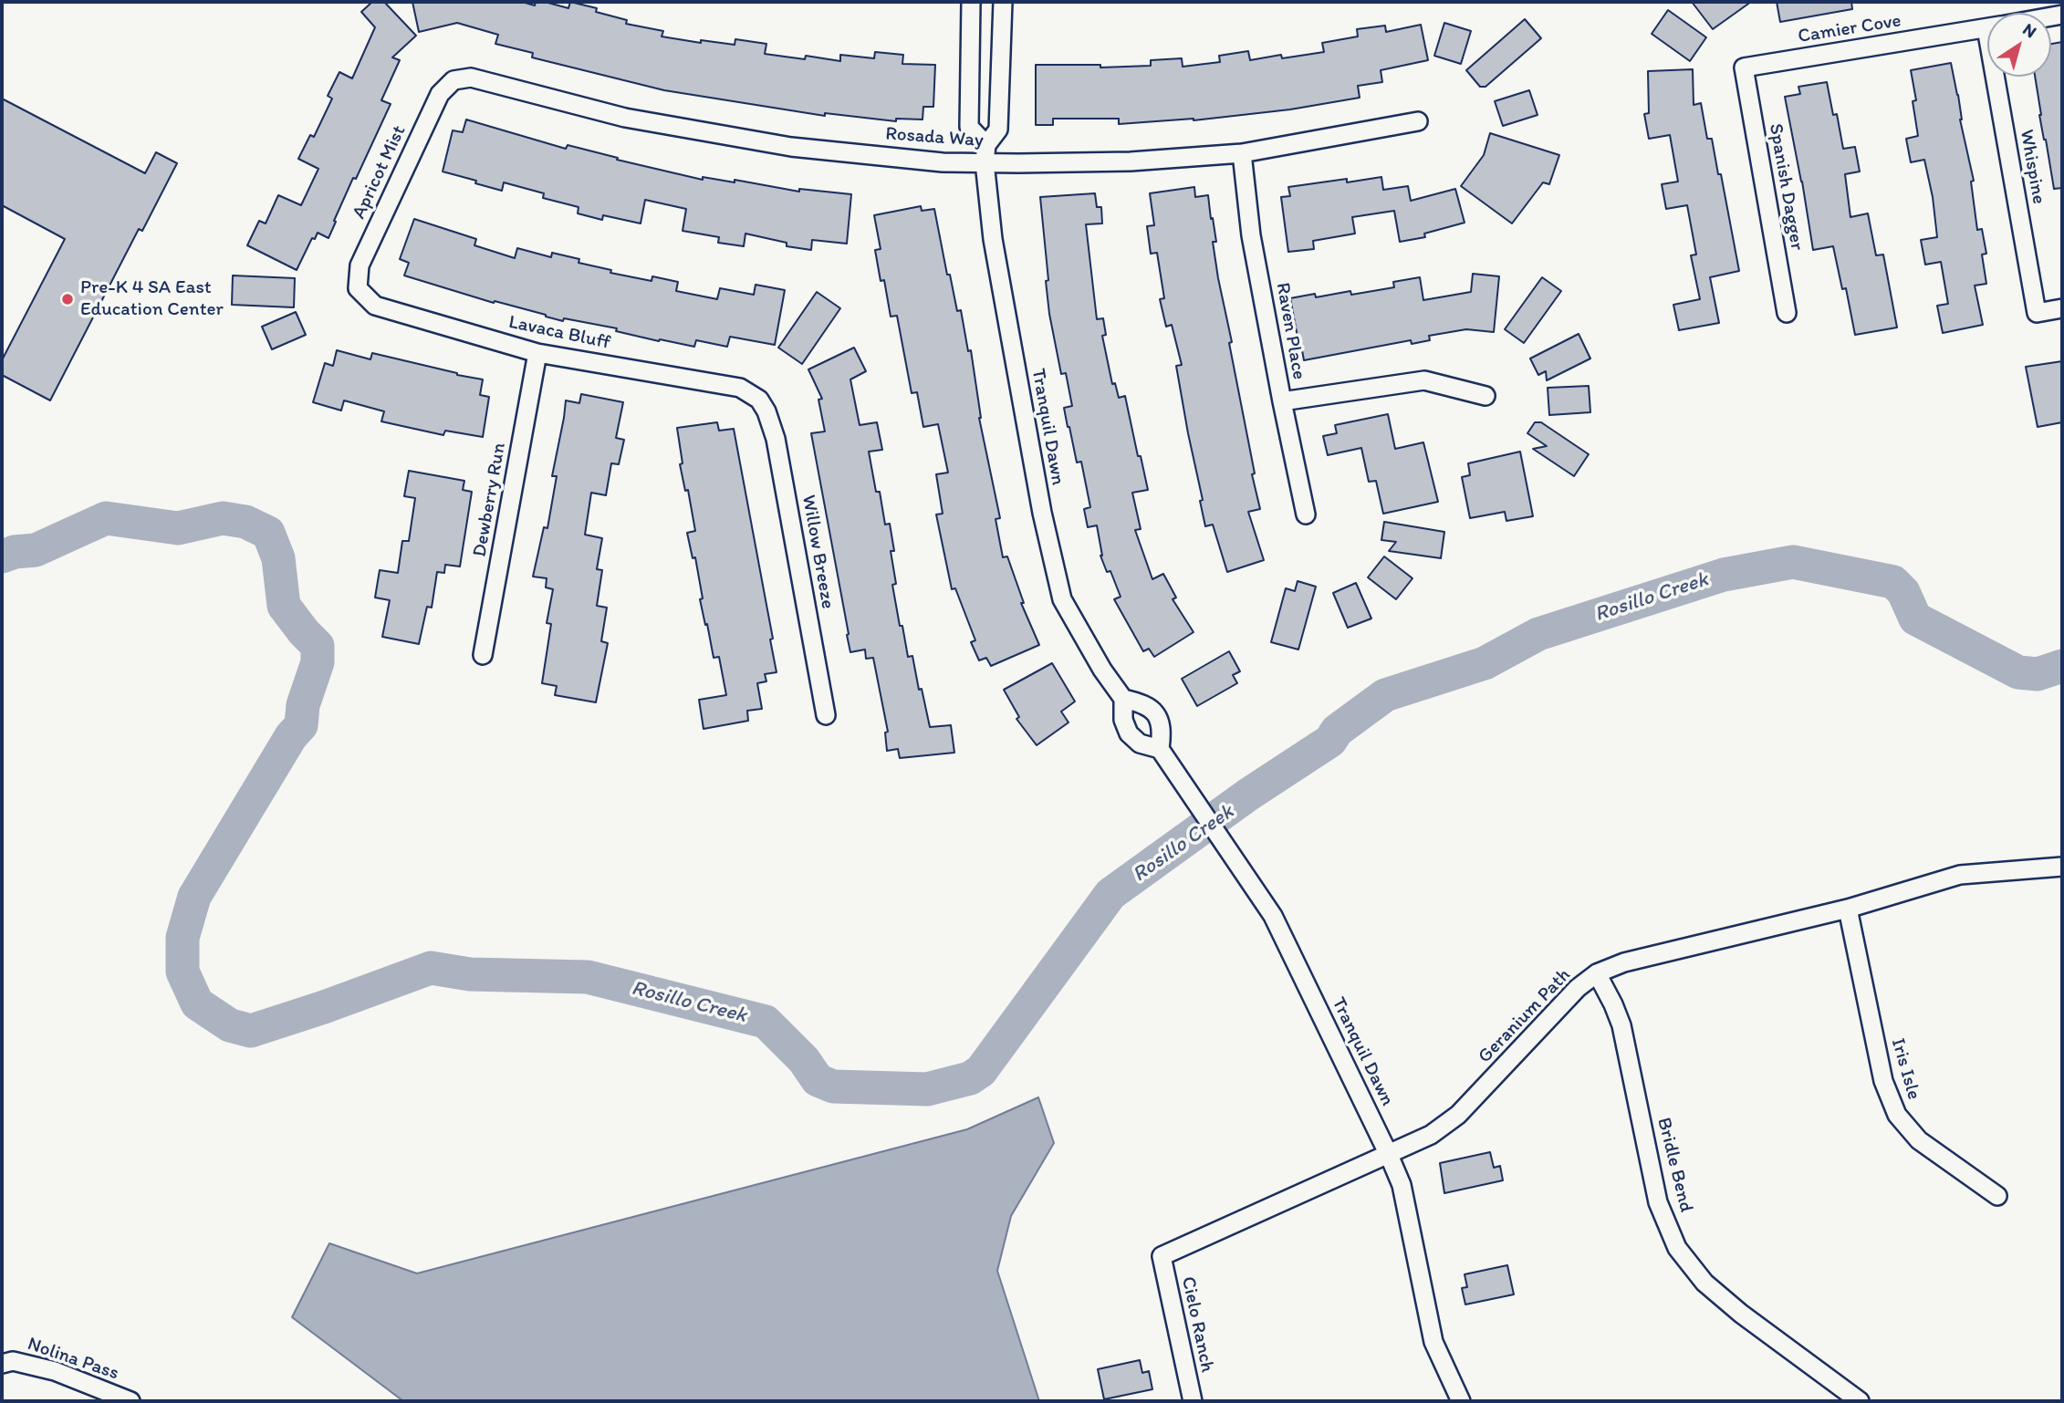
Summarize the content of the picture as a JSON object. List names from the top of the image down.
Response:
{
  "streets": {
    "street": [
      "Camier Cove",
      "Rosada Way",
      "Whispine",
      "Apricot Mist",
      "Spanish Dagger",
      "Raven Place",
      "Lavaca Bluff",
      "Tranquil Dawn",
      "Dewberry Run",
      "Willow Breeze",
      "Geranium Path",
      "Iris Isle",
      "Bridle Bend",
      "Cielo Ranch",
      "Nolina Pass"
    ]
  },
  "crossings": [
    ["Camier Cove", "Spanish Dagger"],
    ["Rosada Way", "Apricot Mist"],
    ["Rosada Way", "Raven Place"],
    ["Rosada Way", "Tranquil Dawn"],
    ["Apricot Mist", "Lavaca Bluff"],
    ["Lavaca Bluff", "Dewberry Run"],
    ["Lavaca Bluff", "Willow Breeze"],
    ["Tranquil Dawn", "Geranium Path"],
    ["Geranium Path", "Iris Isle"],
    ["Geranium Path", "Bridle Bend"],
    ["Geranium Path", "Cielo Ranch"]
  ],
  "water": ["Rosillo Creek"],
  "places": ["Pre-K 4 SA East Education Center"],
  "north": "top right"
}
